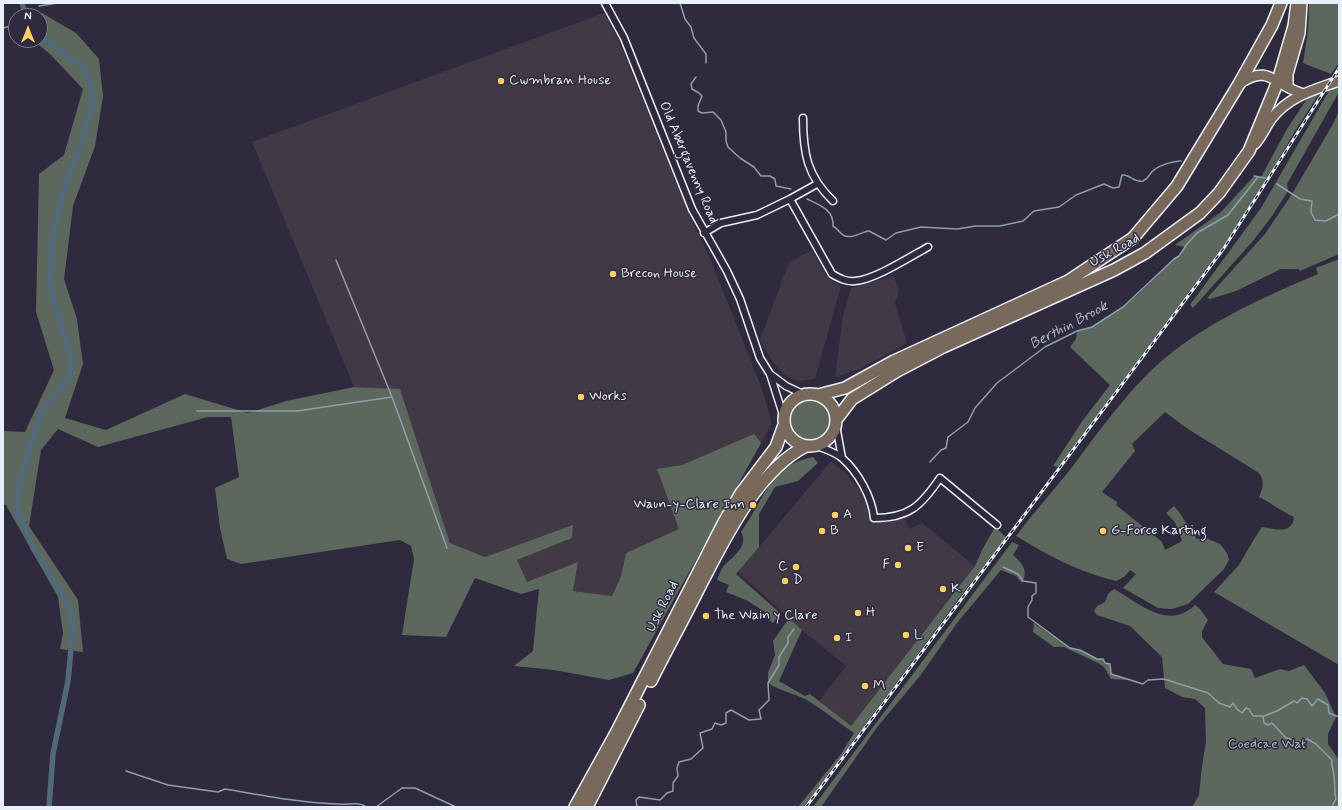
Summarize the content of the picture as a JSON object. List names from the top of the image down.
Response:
{
  "streets": {
    "highway": ["Usk Road"],
    "street": ["Old Abergavenny Road"]
  },
  "water": ["Berthin Brook"],
  "parks": ["Coedcae Wat"],
  "places": [
    "Cwmbran House",
    "Brecon House",
    "Works",
    "Waun-y-Clare Inn",
    "A",
    "B",
    "G-Force Karting",
    "E",
    "F",
    "C",
    "D",
    "K",
    "H",
    "The Wain y Clare",
    "L",
    "I",
    "M"
  ],
  "north": "top"
}
